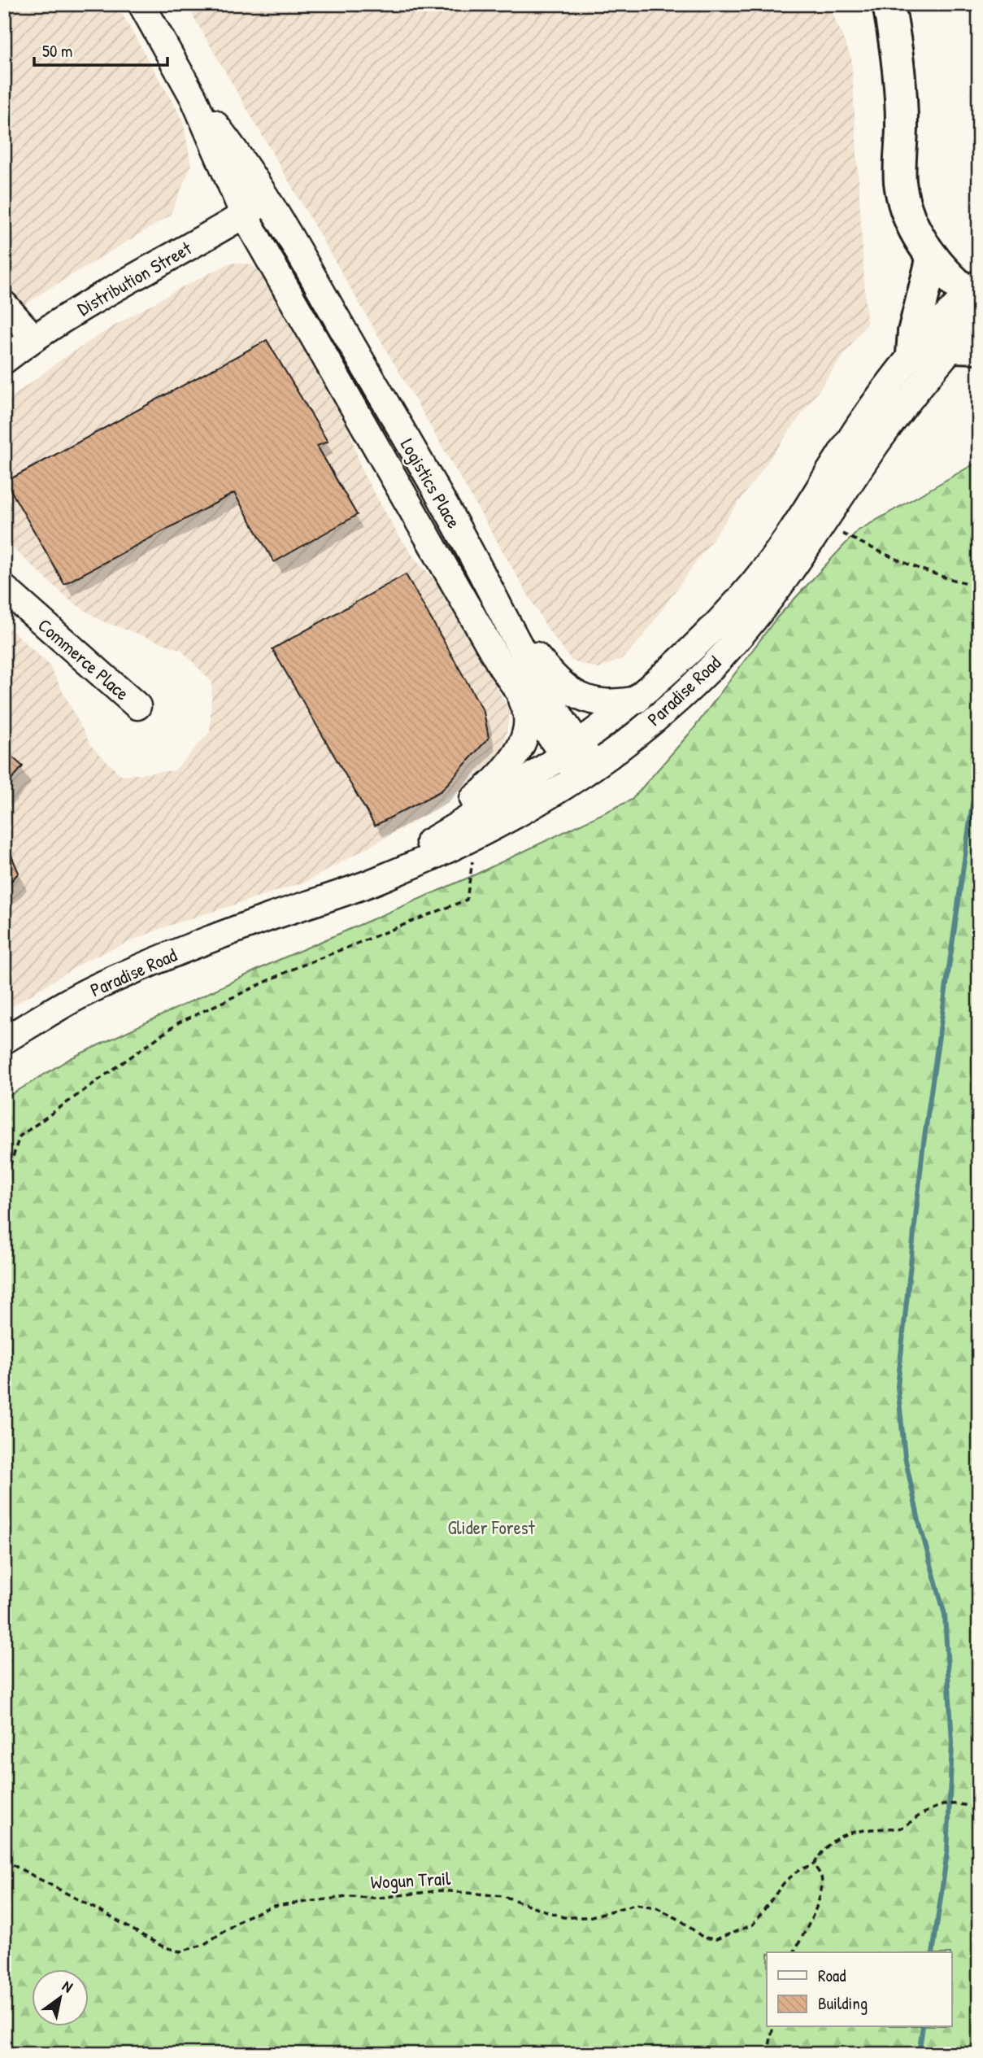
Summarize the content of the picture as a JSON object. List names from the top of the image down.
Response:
{
  "streets": {
    "street": [
      "Distribution Street",
      "Logistics Place",
      "Commerce Place",
      "Paradise Road"
    ],
    "path": ["Wogun Trail"]
  },
  "crossings": [
    ["Distribution Street", "Logistics Place"],
    ["Logistics Place", "Paradise Road"]
  ],
  "parks": ["Glider Forest"],
  "legend": ["Road", "Building"],
  "scale_bar": "50 m",
  "north": "top right"
}
